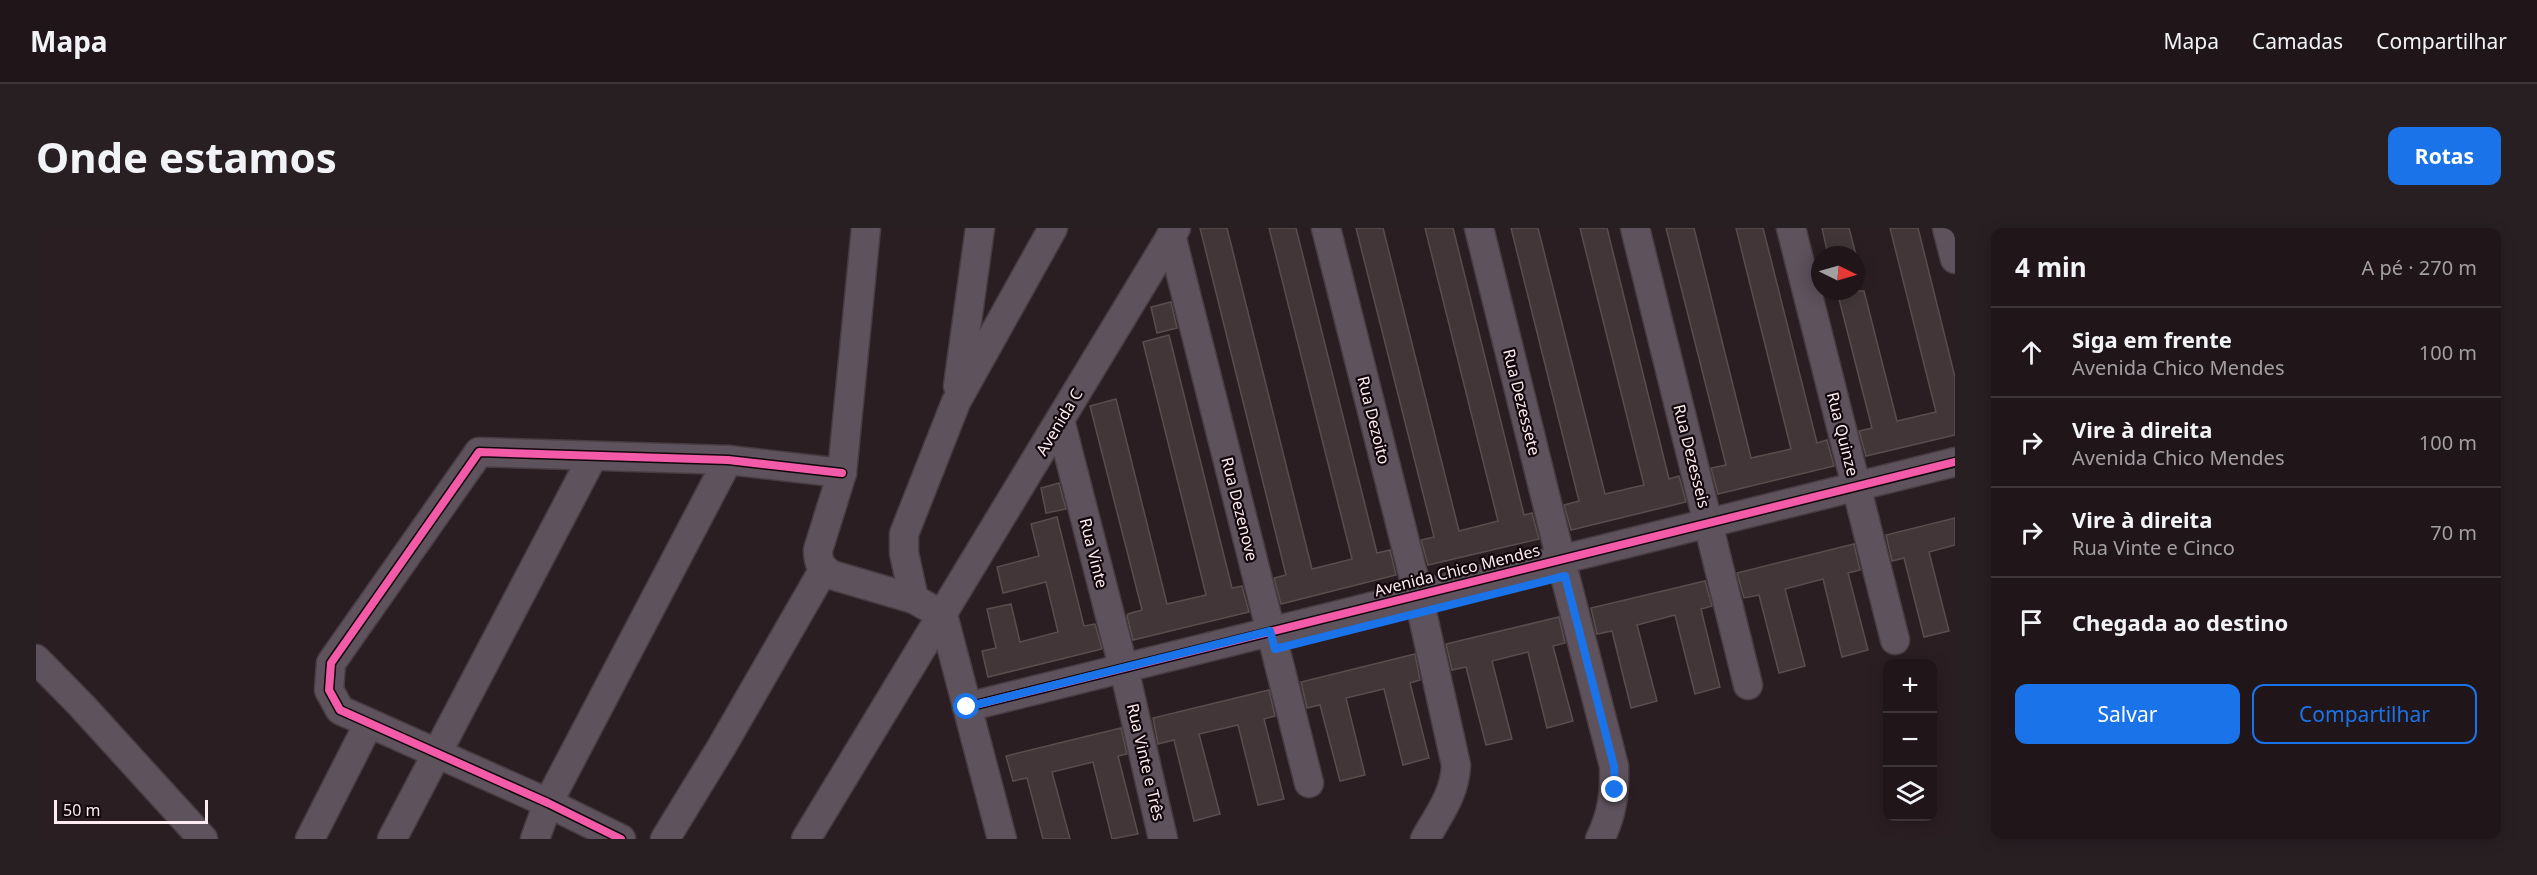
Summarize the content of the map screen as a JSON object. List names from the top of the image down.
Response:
{
  "streets": {
    "street": [
      "Rua Dezessete",
      "Rua Dezoito",
      "Avenida C",
      "Rua Quinze",
      "Rua Dezesseis",
      "Rua Dezenove",
      "Rua Vinte",
      "Avenida Chico Mendes",
      "Rua Vinte e Três"
    ]
  },
  "crossings": [
    ["Rua Dezessete", "Avenida Chico Mendes"],
    ["Rua Dezoito", "Avenida Chico Mendes"],
    ["Avenida C", "Rua Dezenove"],
    ["Avenida C", "Rua Vinte"],
    ["Rua Quinze", "Avenida Chico Mendes"],
    ["Rua Dezesseis", "Avenida Chico Mendes"],
    ["Rua Dezenove", "Avenida Chico Mendes"],
    ["Rua Vinte", "Avenida Chico Mendes"],
    ["Rua Vinte", "Rua Vinte e Três"],
    ["Avenida Chico Mendes", "Rua Vinte e Três"]
  ],
  "scale_bar": "50 m",
  "north": "right",
  "page": {
    "header": "Mapa",
    "nav": ["Mapa", "Camadas", "Compartilhar"],
    "buttons": [
      "Rotas",
      ["Salvar", "Compartilhar"]
    ],
    "title": "Onde estamos",
    "heading": ["4 min", "A pé · 270 m"],
    "list": [
      ["Siga em frente", "Avenida Chico Mendes", "100 m"],
      ["Vire à direita", "Avenida Chico Mendes", "100 m"],
      ["Vire à direita", "Rua Vinte e Cinco", "70 m"],
      "Chegada ao destino"
    ],
    "map_buttons": ["+", "−"],
    "scale": "50 m"
  }
}
